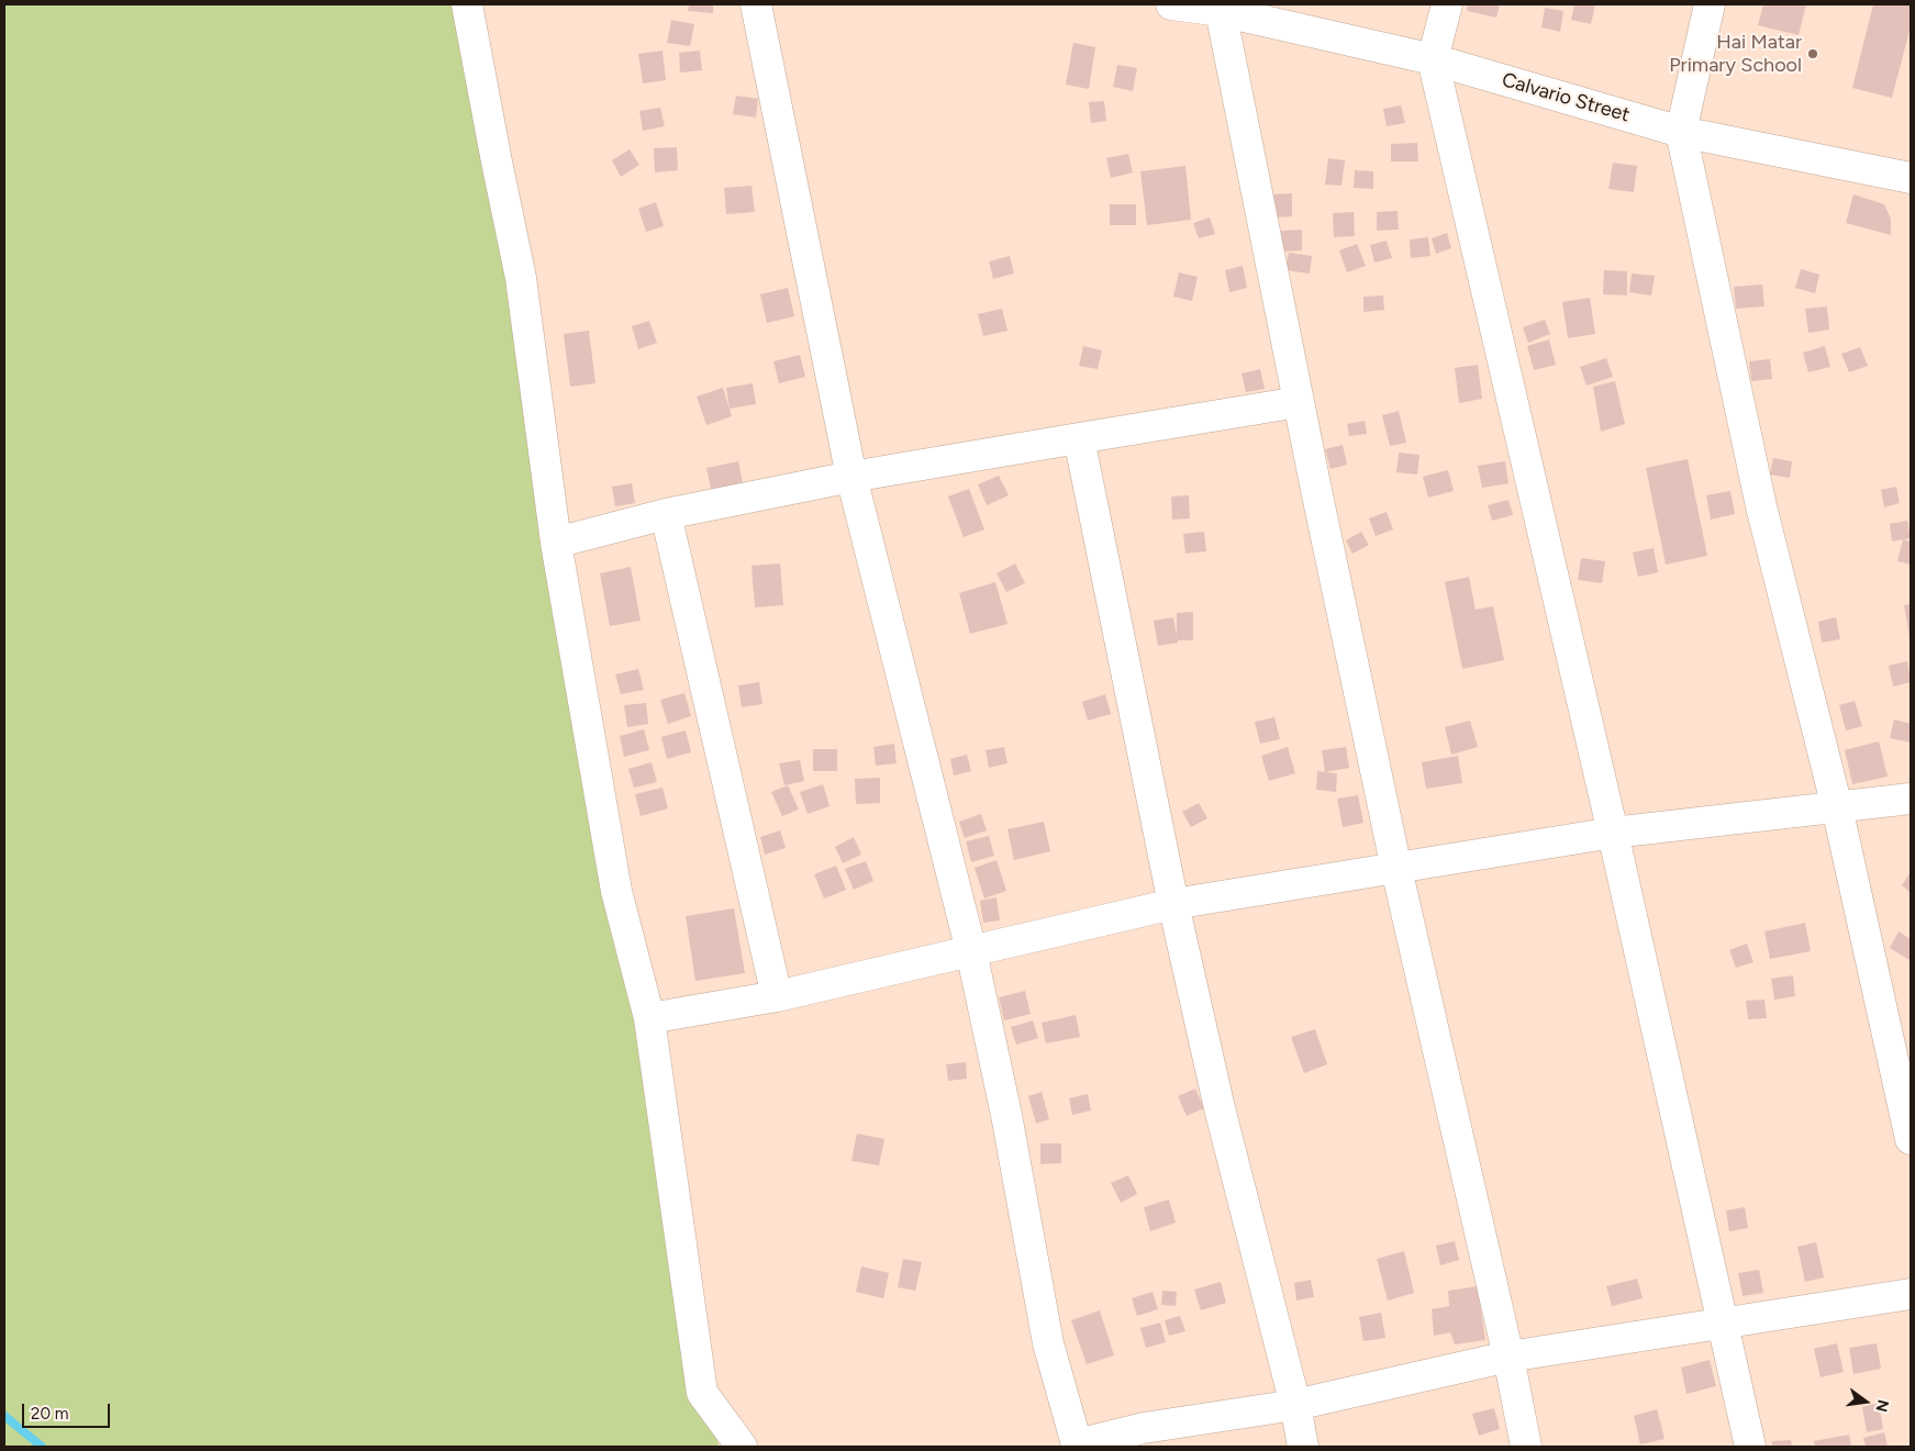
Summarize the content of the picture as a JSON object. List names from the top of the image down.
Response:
{
  "streets": {
    "street": ["Calvario Street"]
  },
  "places": ["Hai Matar Primary School"],
  "scale_bar": "20 m",
  "north": "right"
}
